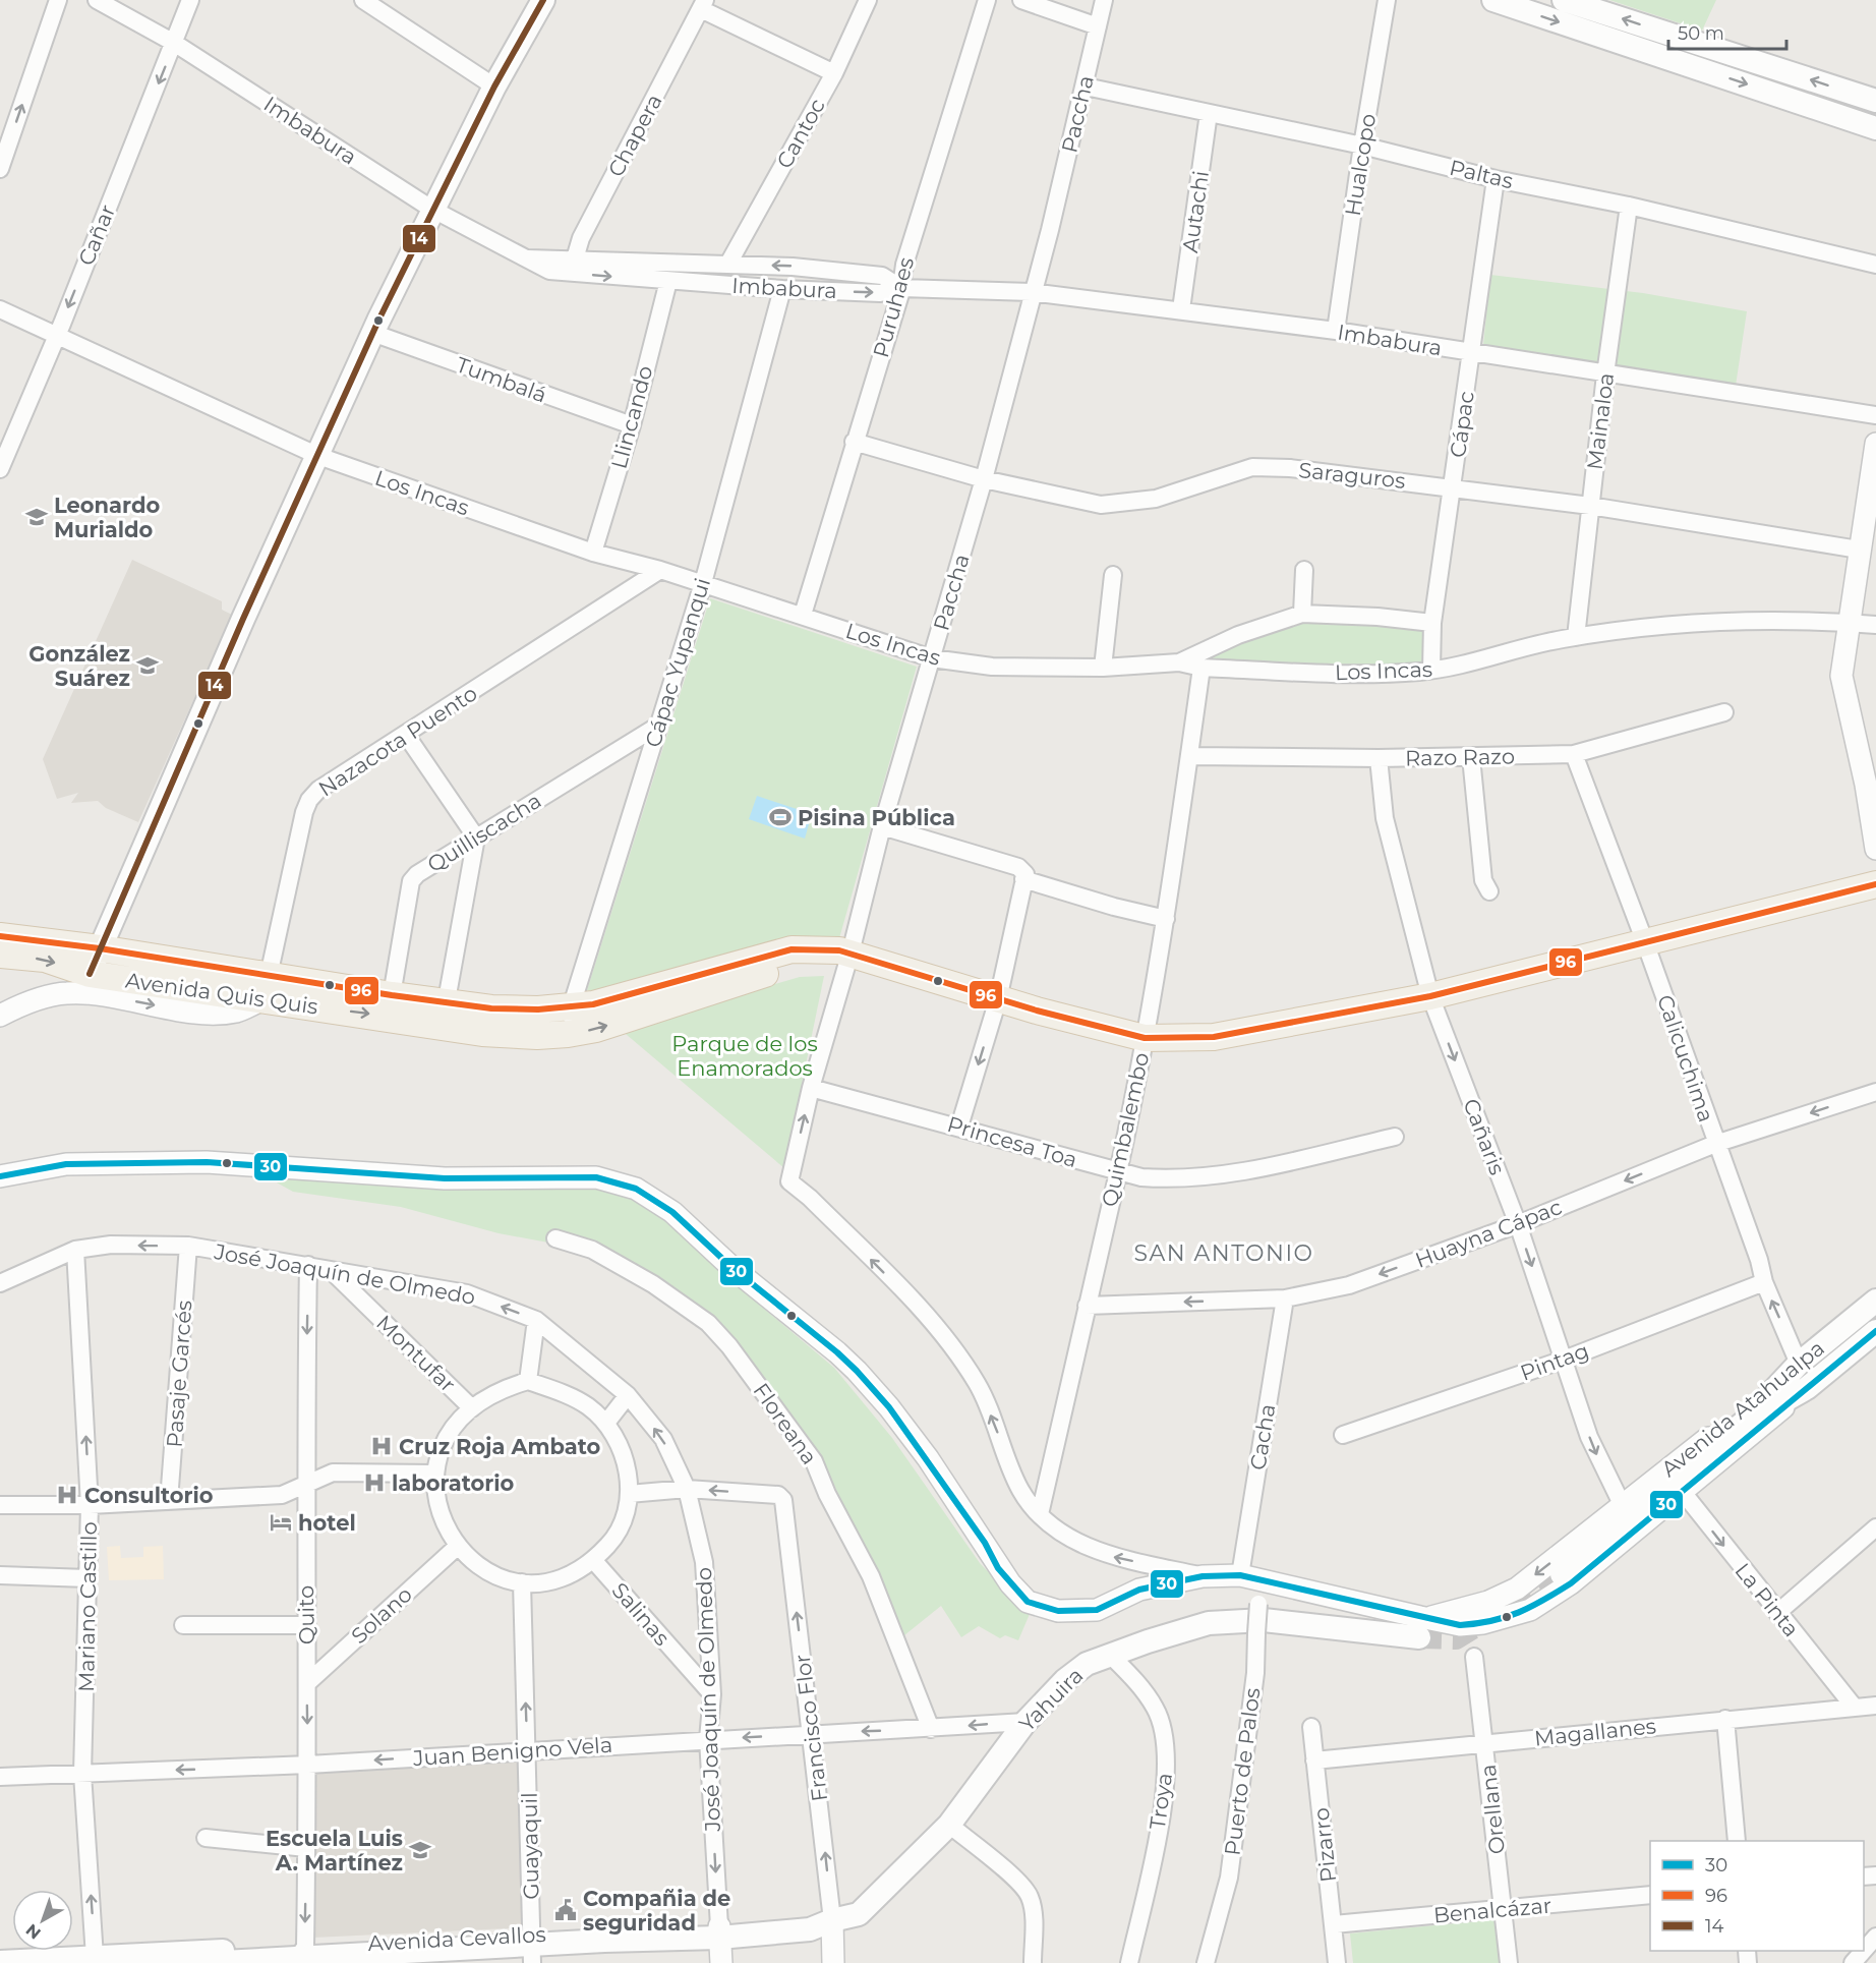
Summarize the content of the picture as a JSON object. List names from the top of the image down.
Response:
{
  "streets": {
    "main road": [
      "Avenida Quis Quis",
      "Avenida Atahualpa",
      "Yahuira",
      "Avenida Cevallos"
    ],
    "street": [
      "Paccha",
      "Imbabura",
      "Cantoc",
      "Chapera",
      "Hualcopo",
      "Paltas",
      "Autachi",
      "Cañar",
      "Puruhaes",
      "Tumbalá",
      "Llincando",
      "Mainaloa",
      "Cápac",
      "Saraguros",
      "Los Incas",
      "Cápac Yupanqui",
      "Nazacota Puento",
      "Razo Razo",
      "Quilliscacha",
      "Calicuchima",
      "Quimbalembo",
      "Cañaris",
      "Princesa Toa",
      "Huayna Cápac",
      "José Joaquín de Olmedo",
      "Montufar",
      "Pintag",
      "Pasaje Garcés",
      "Floreana",
      "Cacha",
      "La Pinta",
      "Mariano Castillo",
      "Salinas",
      "Quito",
      "Solano",
      "Francisco Flor",
      "Magallanes",
      "Juan Benigno Vela",
      "Puerto de Palos",
      "Troya",
      "Orellana",
      "Pizarro",
      "Guayaquil",
      "Benalcázar"
    ]
  },
  "crossings": [
    ["Paccha", "Imbabura"],
    ["Paccha", "Paltas"],
    ["Paccha", "Saraguros"],
    ["Paccha", "Los Incas"],
    ["Paccha", "Avenida Quis Quis"],
    ["Paccha", "Quimbalembo"],
    ["Paccha", "Princesa Toa"],
    ["Imbabura", "Cantoc"],
    ["Imbabura", "Chapera"],
    ["Imbabura", "Hualcopo"],
    ["Imbabura", "Autachi"],
    ["Imbabura", "Cañar"],
    ["Imbabura", "Puruhaes"],
    ["Imbabura", "Llincando"],
    ["Imbabura", "Mainaloa"],
    ["Imbabura", "Cápac"],
    ["Imbabura", "Cápac Yupanqui"],
    ["Hualcopo", "Paltas"],
    ["Paltas", "Autachi"],
    ["Paltas", "Mainaloa"],
    ["Paltas", "Cápac"],
    ["Cañar", "Los Incas"],
    ["Puruhaes", "Saraguros"],
    ["Puruhaes", "Los Incas"],
    ["Tumbalá", "Llincando"],
    ["Llincando", "Los Incas"],
    ["Mainaloa", "Saraguros"],
    ["Mainaloa", "Los Incas"],
    ["Cápac", "Saraguros"],
    ["Cápac", "Los Incas"],
    ["Los Incas", "Cápac Yupanqui"],
    ["Los Incas", "Nazacota Puento"],
    ["Los Incas", "Quimbalembo"],
    ["Cápac Yupanqui", "Quilliscacha"],
    ["Cápac Yupanqui", "Avenida Quis Quis"],
    ["Nazacota Puento", "Avenida Quis Quis"],
    ["Razo Razo", "Calicuchima"],
    ["Razo Razo", "Quimbalembo"],
    ["Razo Razo", "Cañaris"],
    ["Quilliscacha", "Avenida Quis Quis"],
    ["Avenida Quis Quis", "Calicuchima"],
    ["Avenida Quis Quis", "Quimbalembo"],
    ["Avenida Quis Quis", "Cañaris"],
    ["Calicuchima", "Huayna Cápac"],
    ["Calicuchima", "Pintag"],
    ["Calicuchima", "Avenida Atahualpa"],
    ["Quimbalembo", "Princesa Toa"],
    ["Quimbalembo", "Huayna Cápac"],
    ["Cañaris", "Huayna Cápac"],
    ["Cañaris", "Pintag"],
    ["Cañaris", "Avenida Atahualpa"],
    ["Huayna Cápac", "Cacha"],
    ["José Joaquín de Olmedo", "Montufar"],
    ["José Joaquín de Olmedo", "Pasaje Garcés"],
    ["José Joaquín de Olmedo", "Mariano Castillo"],
    ["José Joaquín de Olmedo", "Salinas"],
    ["José Joaquín de Olmedo", "Quito"],
    ["José Joaquín de Olmedo", "Francisco Flor"],
    ["José Joaquín de Olmedo", "Juan Benigno Vela"],
    ["José Joaquín de Olmedo", "Avenida Cevallos"],
    ["Montufar", "Salinas"],
    ["Montufar", "Solano"],
    ["Montufar", "Guayaquil"],
    ["Avenida Atahualpa", "Cacha"],
    ["Avenida Atahualpa", "La Pinta"],
    ["Avenida Atahualpa", "Yahuira"],
    ["Avenida Atahualpa", "Puerto de Palos"],
    ["Floreana", "Juan Benigno Vela"],
    ["La Pinta", "Magallanes"],
    ["Mariano Castillo", "Juan Benigno Vela"],
    ["Mariano Castillo", "Avenida Cevallos"],
    ["Salinas", "Solano"],
    ["Salinas", "Guayaquil"],
    ["Quito", "Solano"],
    ["Quito", "Juan Benigno Vela"],
    ["Quito", "Avenida Cevallos"],
    ["Solano", "Guayaquil"],
    ["Yahuira", "Francisco Flor"],
    ["Yahuira", "Juan Benigno Vela"],
    ["Yahuira", "Troya"],
    ["Yahuira", "Avenida Cevallos"],
    ["Francisco Flor", "Juan Benigno Vela"],
    ["Francisco Flor", "Avenida Cevallos"],
    ["Magallanes", "Orellana"],
    ["Magallanes", "Pizarro"],
    ["Juan Benigno Vela", "Guayaquil"],
    ["Orellana", "Benalcázar"],
    ["Pizarro", "Benalcázar"],
    ["Guayaquil", "Avenida Cevallos"]
  ],
  "one_way": [
    "Cañaris",
    "Huayna Cápac",
    "La Pinta",
    "Mariano Castillo",
    "Quito",
    "Francisco Flor",
    "Juan Benigno Vela",
    "Guayaquil"
  ],
  "districts": ["SAN ANTONIO"],
  "parks": ["Parque de los Enamorados"],
  "places": {
    "school or university": ["Leonardo Murialdo", "González Suárez", "Escuela Luis A. Martínez"],
    "sports": ["Pisina Pública"],
    "hospital": ["Cruz Roja Ambato", "laboratorio", "Consultorio"],
    "hotel": ["hotel"],
    "public building": ["Compañia de seguridad"]
  },
  "lines": ["transit line 14", "transit line 96", "transit line 30"],
  "legend": ["30", "96", "14"],
  "scale_bar": "50 m",
  "north": "bottom left"
}
